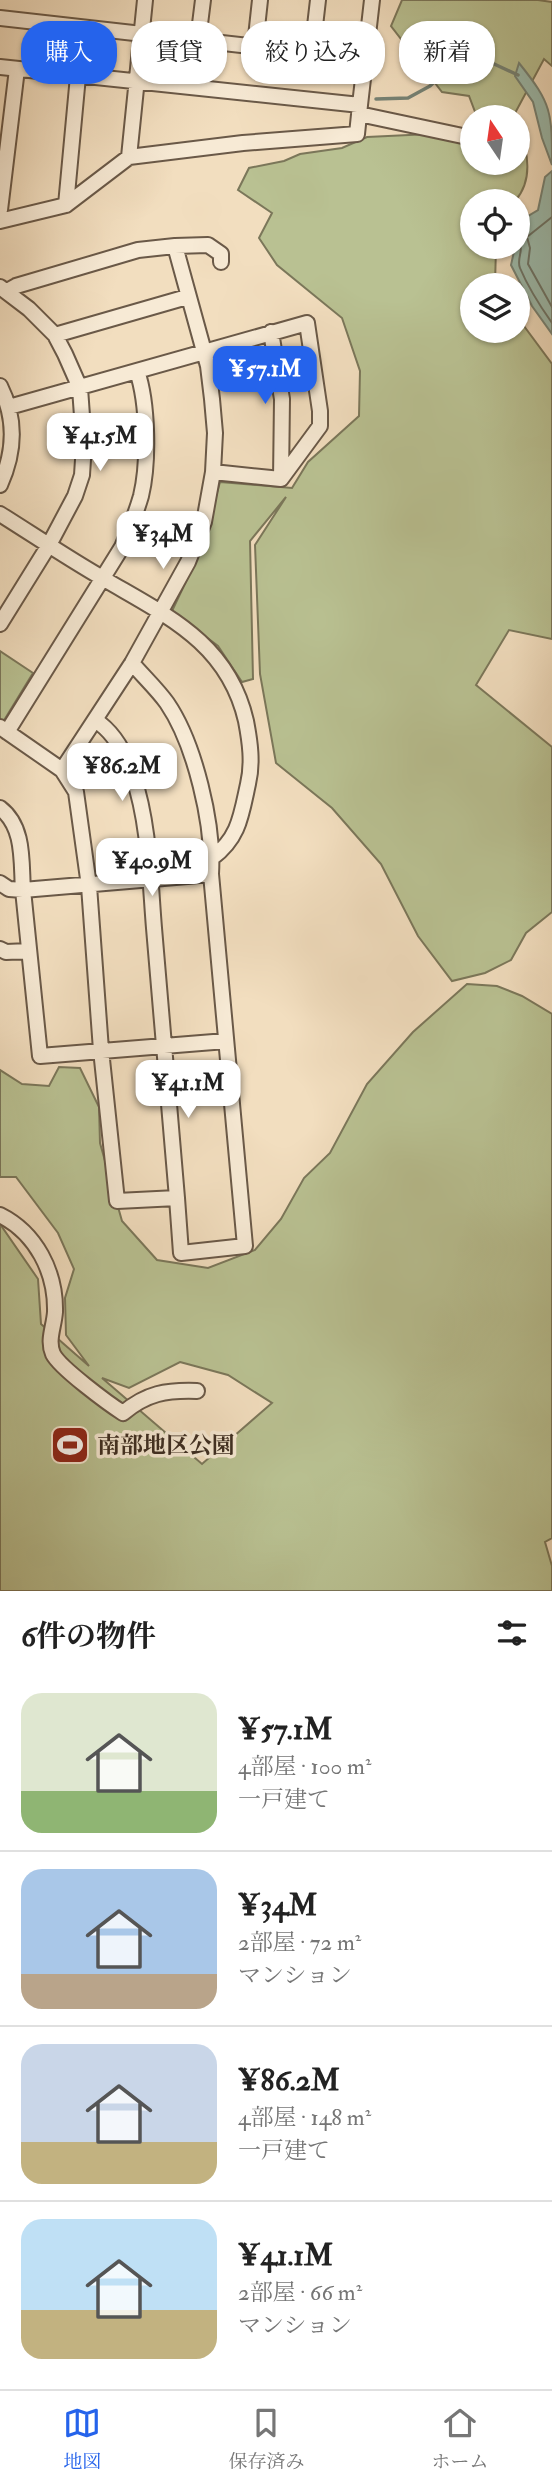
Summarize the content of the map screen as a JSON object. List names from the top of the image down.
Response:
{
  "places": {
    "sports": ["南部地区公園"]
  },
  "north": "top",
  "page": {
    "chip": [
      "購入",
      "賃貸",
      "絞り込み",
      "新着"
    ],
    "price": [
      "¥57.1M",
      "¥41.5M",
      "¥34M",
      "¥86.2M",
      "¥40.9M",
      "¥41.1M"
    ],
    "heading": "6件の物件",
    "list": [
      {
        "name": "¥57.1M",
        "note": "4部屋 · 100 m² · 一戸建て"
      },
      {
        "name": "¥34M",
        "note": "2部屋 · 72 m² · マンション"
      },
      {
        "name": "¥86.2M",
        "note": "4部屋 · 148 m² · 一戸建て"
      },
      {
        "name": "¥41.1M",
        "note": "2部屋 · 66 m² · マンション"
      }
    ],
    "tabs": ["地図", "保存済み", "ホーム"]
  }
}
